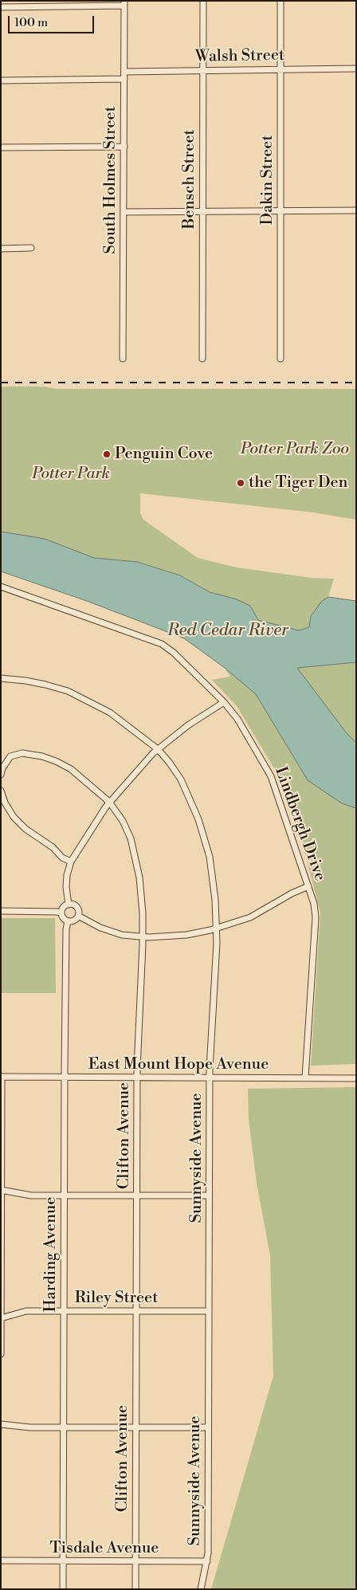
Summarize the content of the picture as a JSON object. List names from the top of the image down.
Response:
{
  "streets": {
    "street": [
      "Walsh Street",
      "Bensch Street",
      "South Holmes Street",
      "Dakin Street",
      "Lindbergh Drive",
      "East Mount Hope Avenue",
      "Clifton Avenue",
      "Sunnyside Avenue",
      "Harding Avenue",
      "Riley Street",
      "Tisdale Avenue"
    ]
  },
  "crossings": [
    ["Walsh Street", "Bensch Street"],
    ["Walsh Street", "South Holmes Street"],
    ["Walsh Street", "Dakin Street"],
    ["Lindbergh Drive", "East Mount Hope Avenue"],
    ["East Mount Hope Avenue", "Clifton Avenue"],
    ["East Mount Hope Avenue", "Sunnyside Avenue"],
    ["East Mount Hope Avenue", "Harding Avenue"],
    ["Clifton Avenue", "Riley Street"],
    ["Clifton Avenue", "Tisdale Avenue"],
    ["Sunnyside Avenue", "Riley Street"],
    ["Sunnyside Avenue", "Tisdale Avenue"],
    ["Harding Avenue", "Riley Street"],
    ["Harding Avenue", "Tisdale Avenue"]
  ],
  "water": ["Red Cedar River"],
  "parks": ["Potter Park Zoo", "Potter Park"],
  "places": ["Penguin Cove", "the Tiger Den"],
  "scale_bar": "100 m"
}
